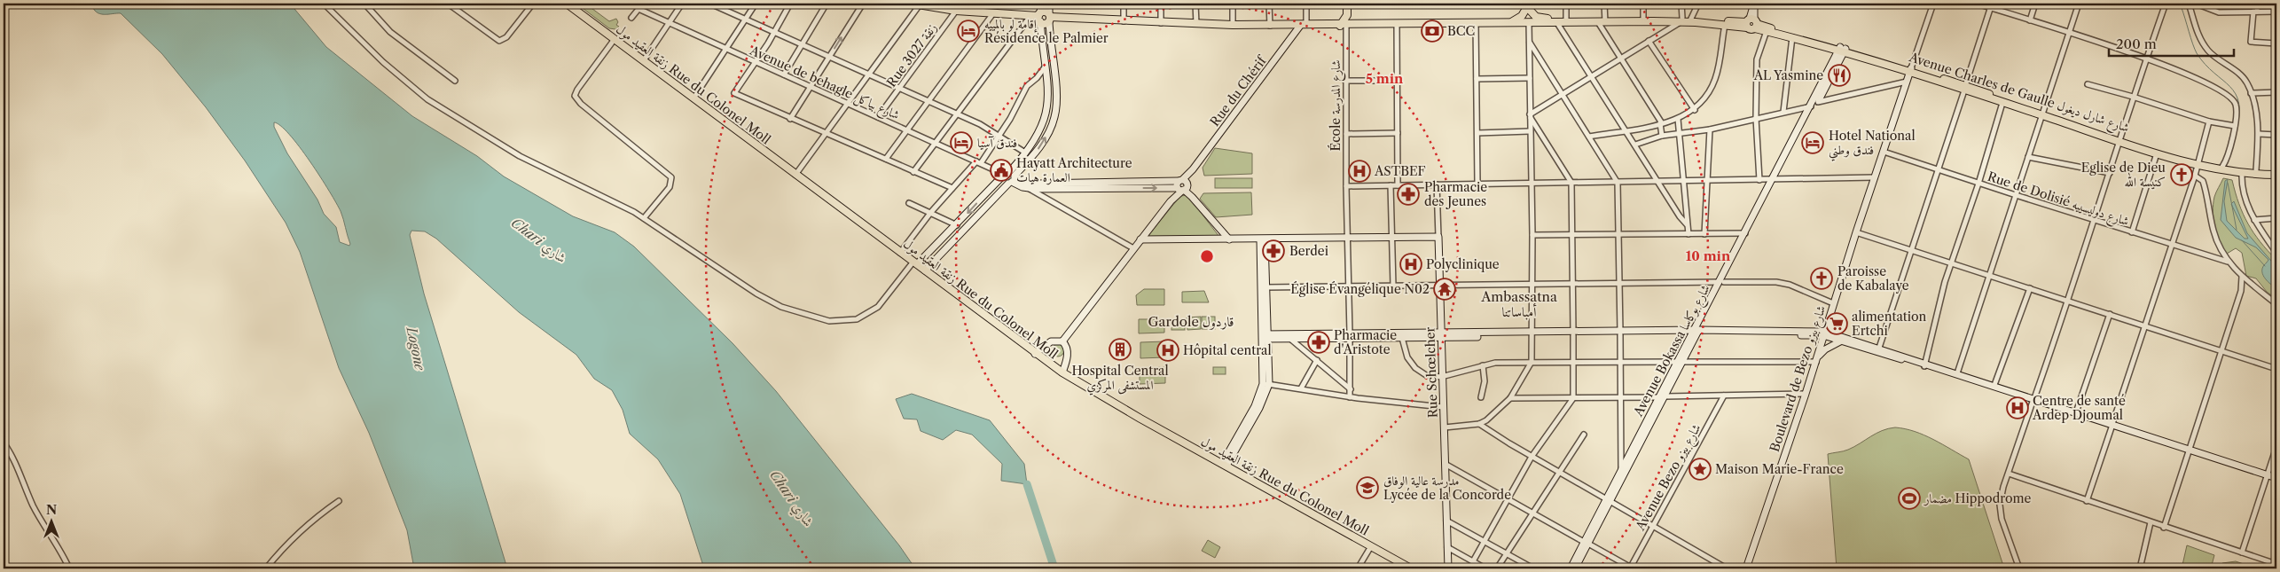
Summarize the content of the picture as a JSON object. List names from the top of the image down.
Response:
{
  "streets": {
    "main road": ["زنقة العقيد مول Rue du Colonel Moll", "Avenue Charles de Gaulle شارع شارل ديغول"],
    "street": [
      "Rue 3027 زنقة",
      "Avenue de behagle شارع بياكل",
      "Rue du Chérif",
      "École شارع المدرسة",
      "Rue de Dolisié شارع دوليسييه",
      "Avenue Bokassa شارع بوكاسا",
      "Rue Schœlcher",
      "Boulevard de Bezo شارع بيزو",
      "Avenue Bezo شارع بيزو"
    ]
  },
  "crossings": [
    ["Rue 3027 زنقة", "Avenue de behagle شارع بياكل"],
    ["Rue du Chérif", "Avenue Charles de Gaulle شارع شارل ديغول"],
    ["Avenue Charles de Gaulle شارع شارل ديغول", "École شارع المدرسة"],
    ["Avenue Charles de Gaulle شارع شارل ديغول", "Avenue Bokassa شارع بوكاسا"],
    ["Avenue Charles de Gaulle شارع شارل ديغول", "Boulevard de Bezo شارع بيزو"],
    ["Rue de Dolisié شارع دوليسييه", "Boulevard de Bezo شارع بيزو"]
  ],
  "districts": ["Ambassatna أمباساتنا", "Gardole قاردول"],
  "water": ["Chari شاري", "Logone"],
  "places": {
    "hotel": ["إقامة لو بالمييه Résidence le Palmier", "فندق آسيا", "Hotel National فندق وطني"],
    "bank": ["BCC"],
    "restaurant": ["AL Yasmine"],
    "public building": ["Hayatt Architecture العمارة هيات"],
    "hospital": [
      "ASTBEF",
      "Polyclinique",
      "Hôpital central",
      "Centre de santé Ardep Djoumal"
    ],
    "church": ["Eglise de Dieu كنيسة الله", "Paroisse de Kabalaye"],
    "pharmacy": ["Pharmacie des Jeunes", "Berdei", "Pharmacie d'Aristote"],
    "temple": ["Église Évangélique N02"],
    "supermarket": ["alimentation Ertchi"],
    "building": ["Hospital Central المستشفى المركزي"],
    "place": ["Maison Marie-France"],
    "school or university": ["مدرسة عالية الوفاق Lycée de la Concorde"],
    "sports": ["مضمار Hippodrome"]
  },
  "scale_bar": "200 m",
  "north": "top",
  "rings": ["5 min", "10 min"]
}
